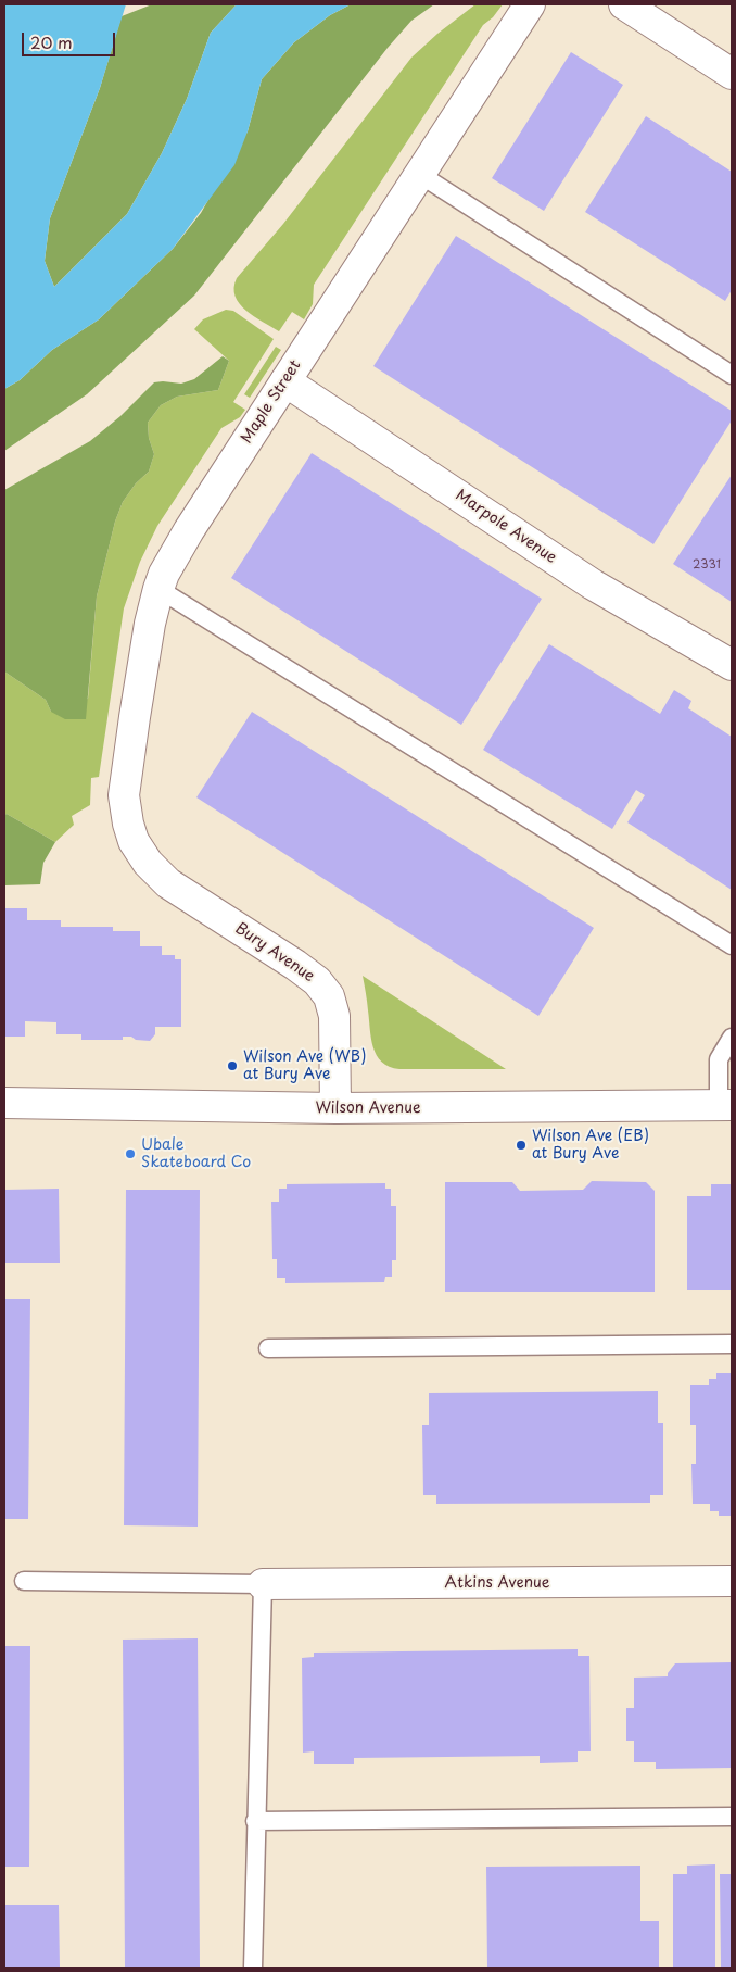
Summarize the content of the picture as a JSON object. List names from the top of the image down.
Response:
{
  "streets": {
    "street": [
      "Maple Street",
      "Marpole Avenue",
      "Bury Avenue",
      "Wilson Avenue",
      "Atkins Avenue"
    ]
  },
  "crossings": [
    ["Maple Street", "Marpole Avenue"],
    ["Maple Street", "Bury Avenue"],
    ["Bury Avenue", "Wilson Avenue"]
  ],
  "places": ["Wilson Ave (WB) at Bury Ave", "Wilson Ave (EB) at Bury Ave", "Ubale Skateboard Co"],
  "house_numbers": ["2331"],
  "scale_bar": "20 m"
}
